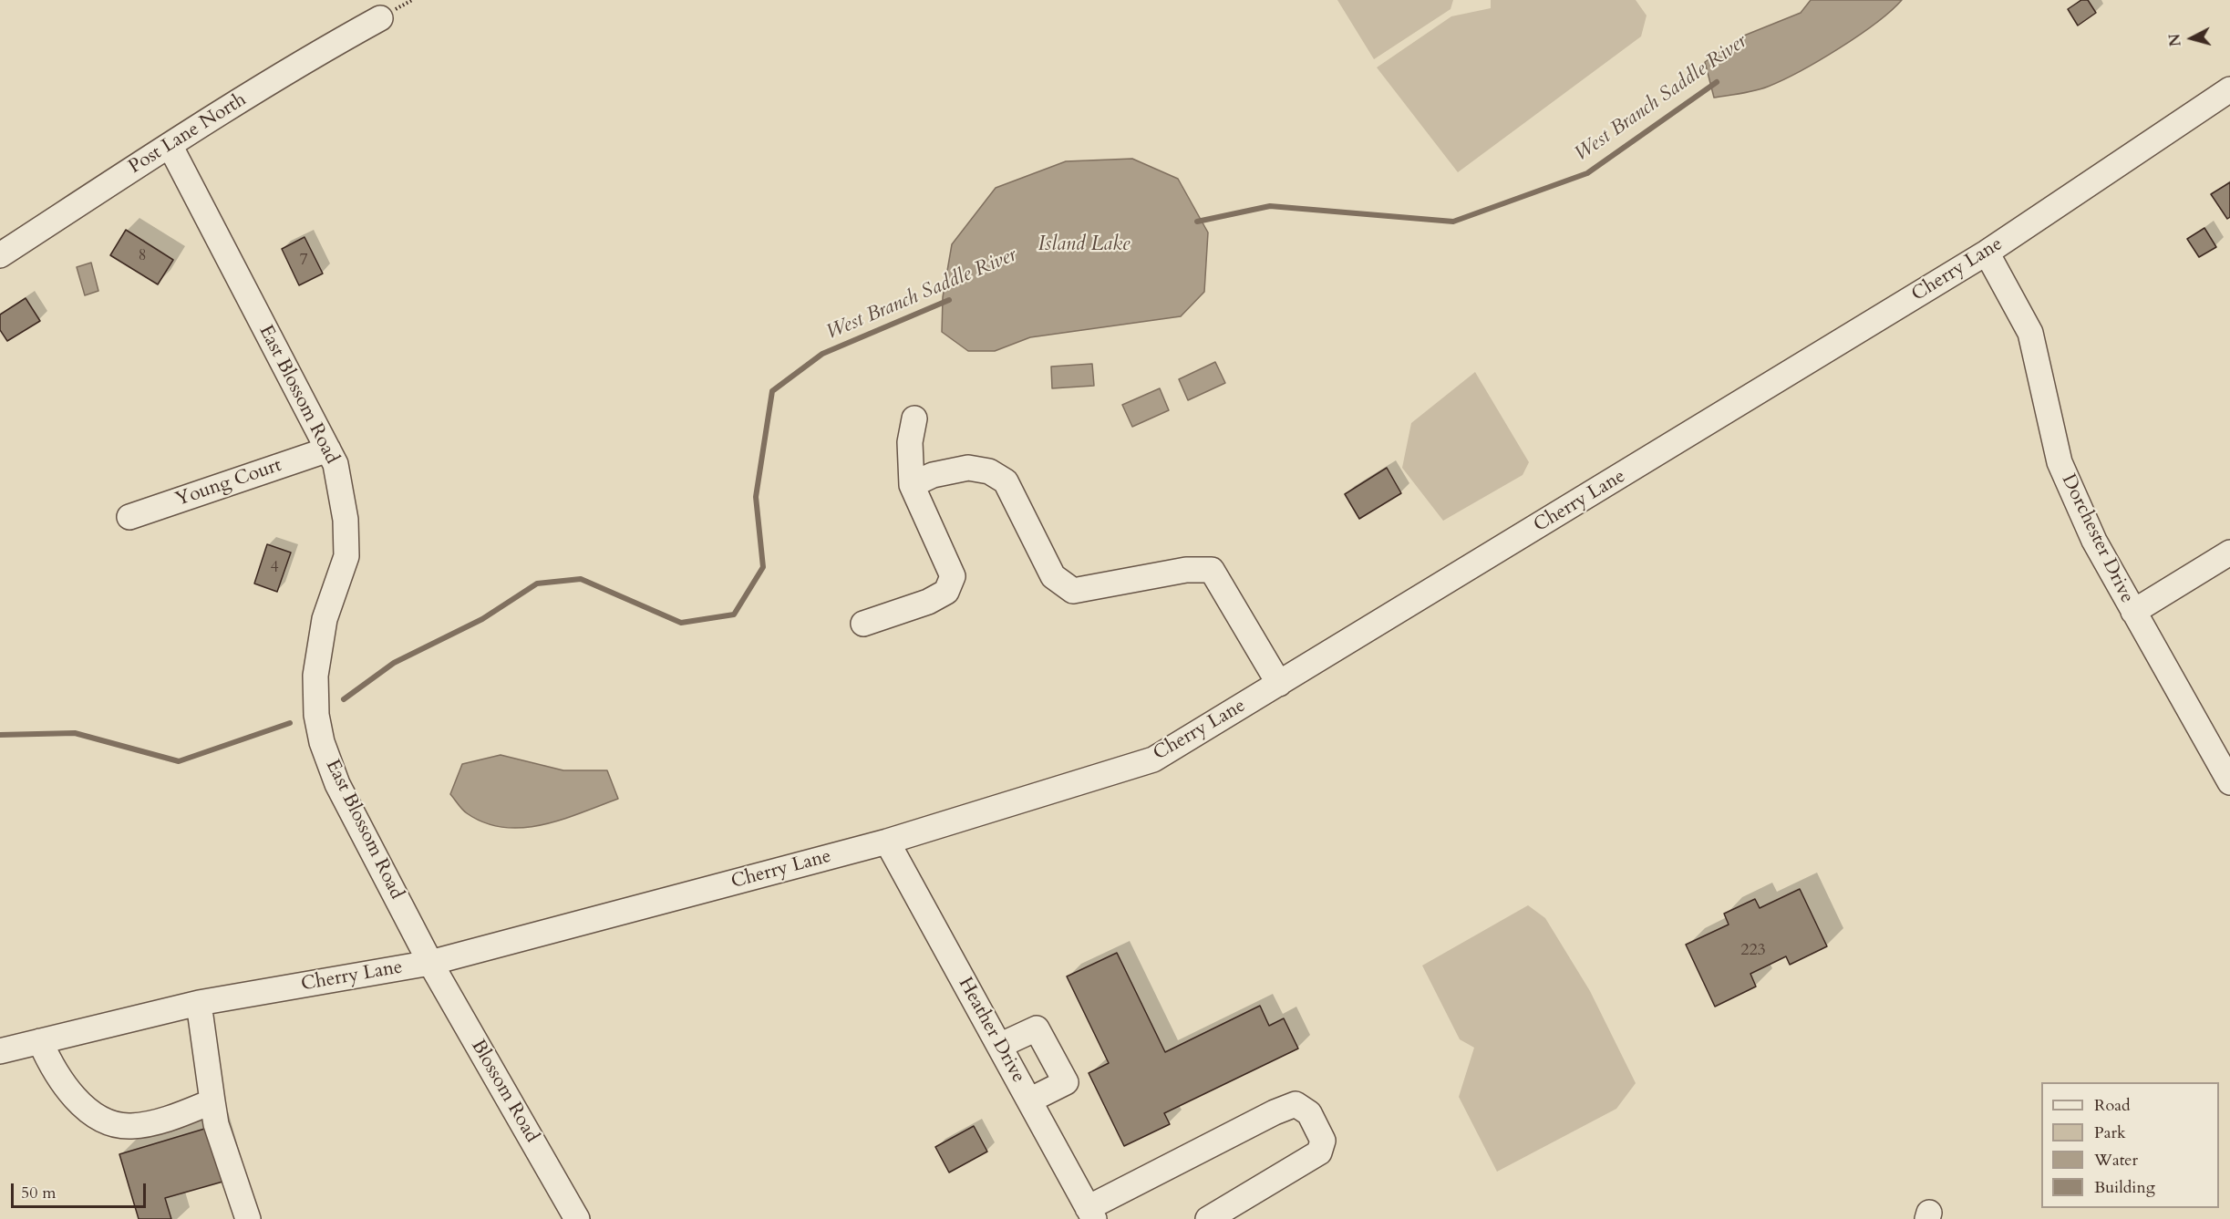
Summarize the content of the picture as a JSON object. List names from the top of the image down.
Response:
{
  "streets": {
    "street": [
      "Post Lane North",
      "Cherry Lane",
      "East Blossom Road",
      "Young Court",
      "Dorchester Drive",
      "Heather Drive",
      "Blossom Road"
    ]
  },
  "crossings": [
    ["Post Lane North", "East Blossom Road"],
    ["Cherry Lane", "East Blossom Road"],
    ["Cherry Lane", "Dorchester Drive"],
    ["Cherry Lane", "Heather Drive"],
    ["Cherry Lane", "Blossom Road"],
    ["East Blossom Road", "Young Court"],
    ["East Blossom Road", "Blossom Road"]
  ],
  "water": ["West Branch Saddle River", "Island Lake"],
  "house_numbers": [
    "8",
    "7",
    "4",
    "223"
  ],
  "legend": [
    "Road",
    "Park",
    "Water",
    "Building"
  ],
  "scale_bar": "50 m",
  "north": "left"
}
